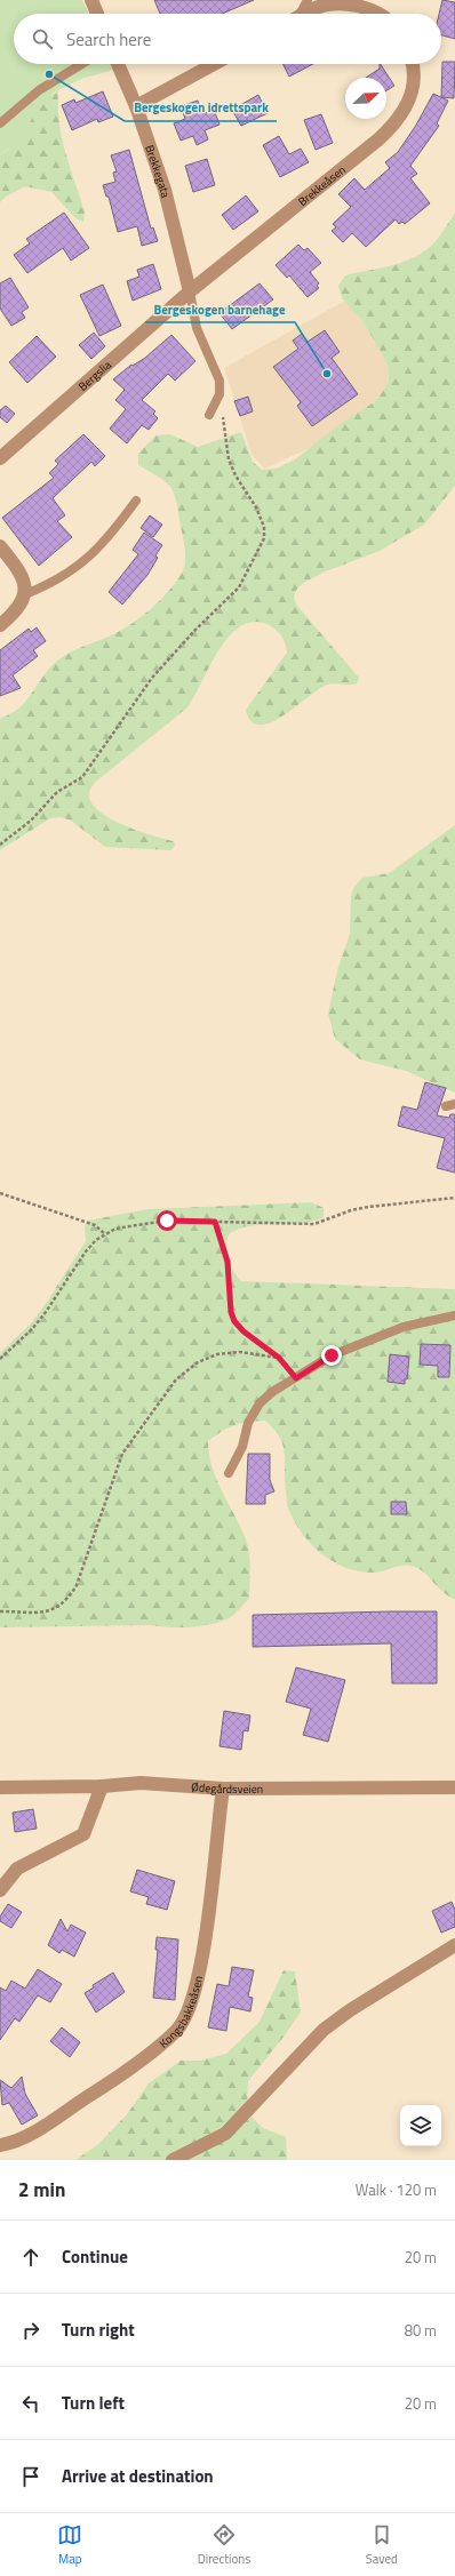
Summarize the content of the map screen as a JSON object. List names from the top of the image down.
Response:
{
  "streets": {
    "street": [
      "Brekkegata",
      "Brekkeåsen",
      "Bergslia",
      "Ødegårdsveien",
      "Kongsbakkeåsen"
    ]
  },
  "crossings": [
    ["Brekkegata", "Brekkeåsen"],
    ["Brekkegata", "Bergslia"],
    ["Brekkeåsen", "Bergslia"],
    ["Ødegårdsveien", "Kongsbakkeåsen"]
  ],
  "places": ["Bergeskogen idrettspark", "Bergeskogen barnehage"],
  "north": "top right",
  "page": {
    "search": "Search here",
    "heading": ["2 min", "Walk · 120 m"],
    "list": [
      ["Continue", "20 m"],
      ["Turn right", "80 m"],
      ["Turn left", "20 m"],
      "Arrive at destination"
    ],
    "nav": ["Map", "Directions", "Saved"]
  }
}
